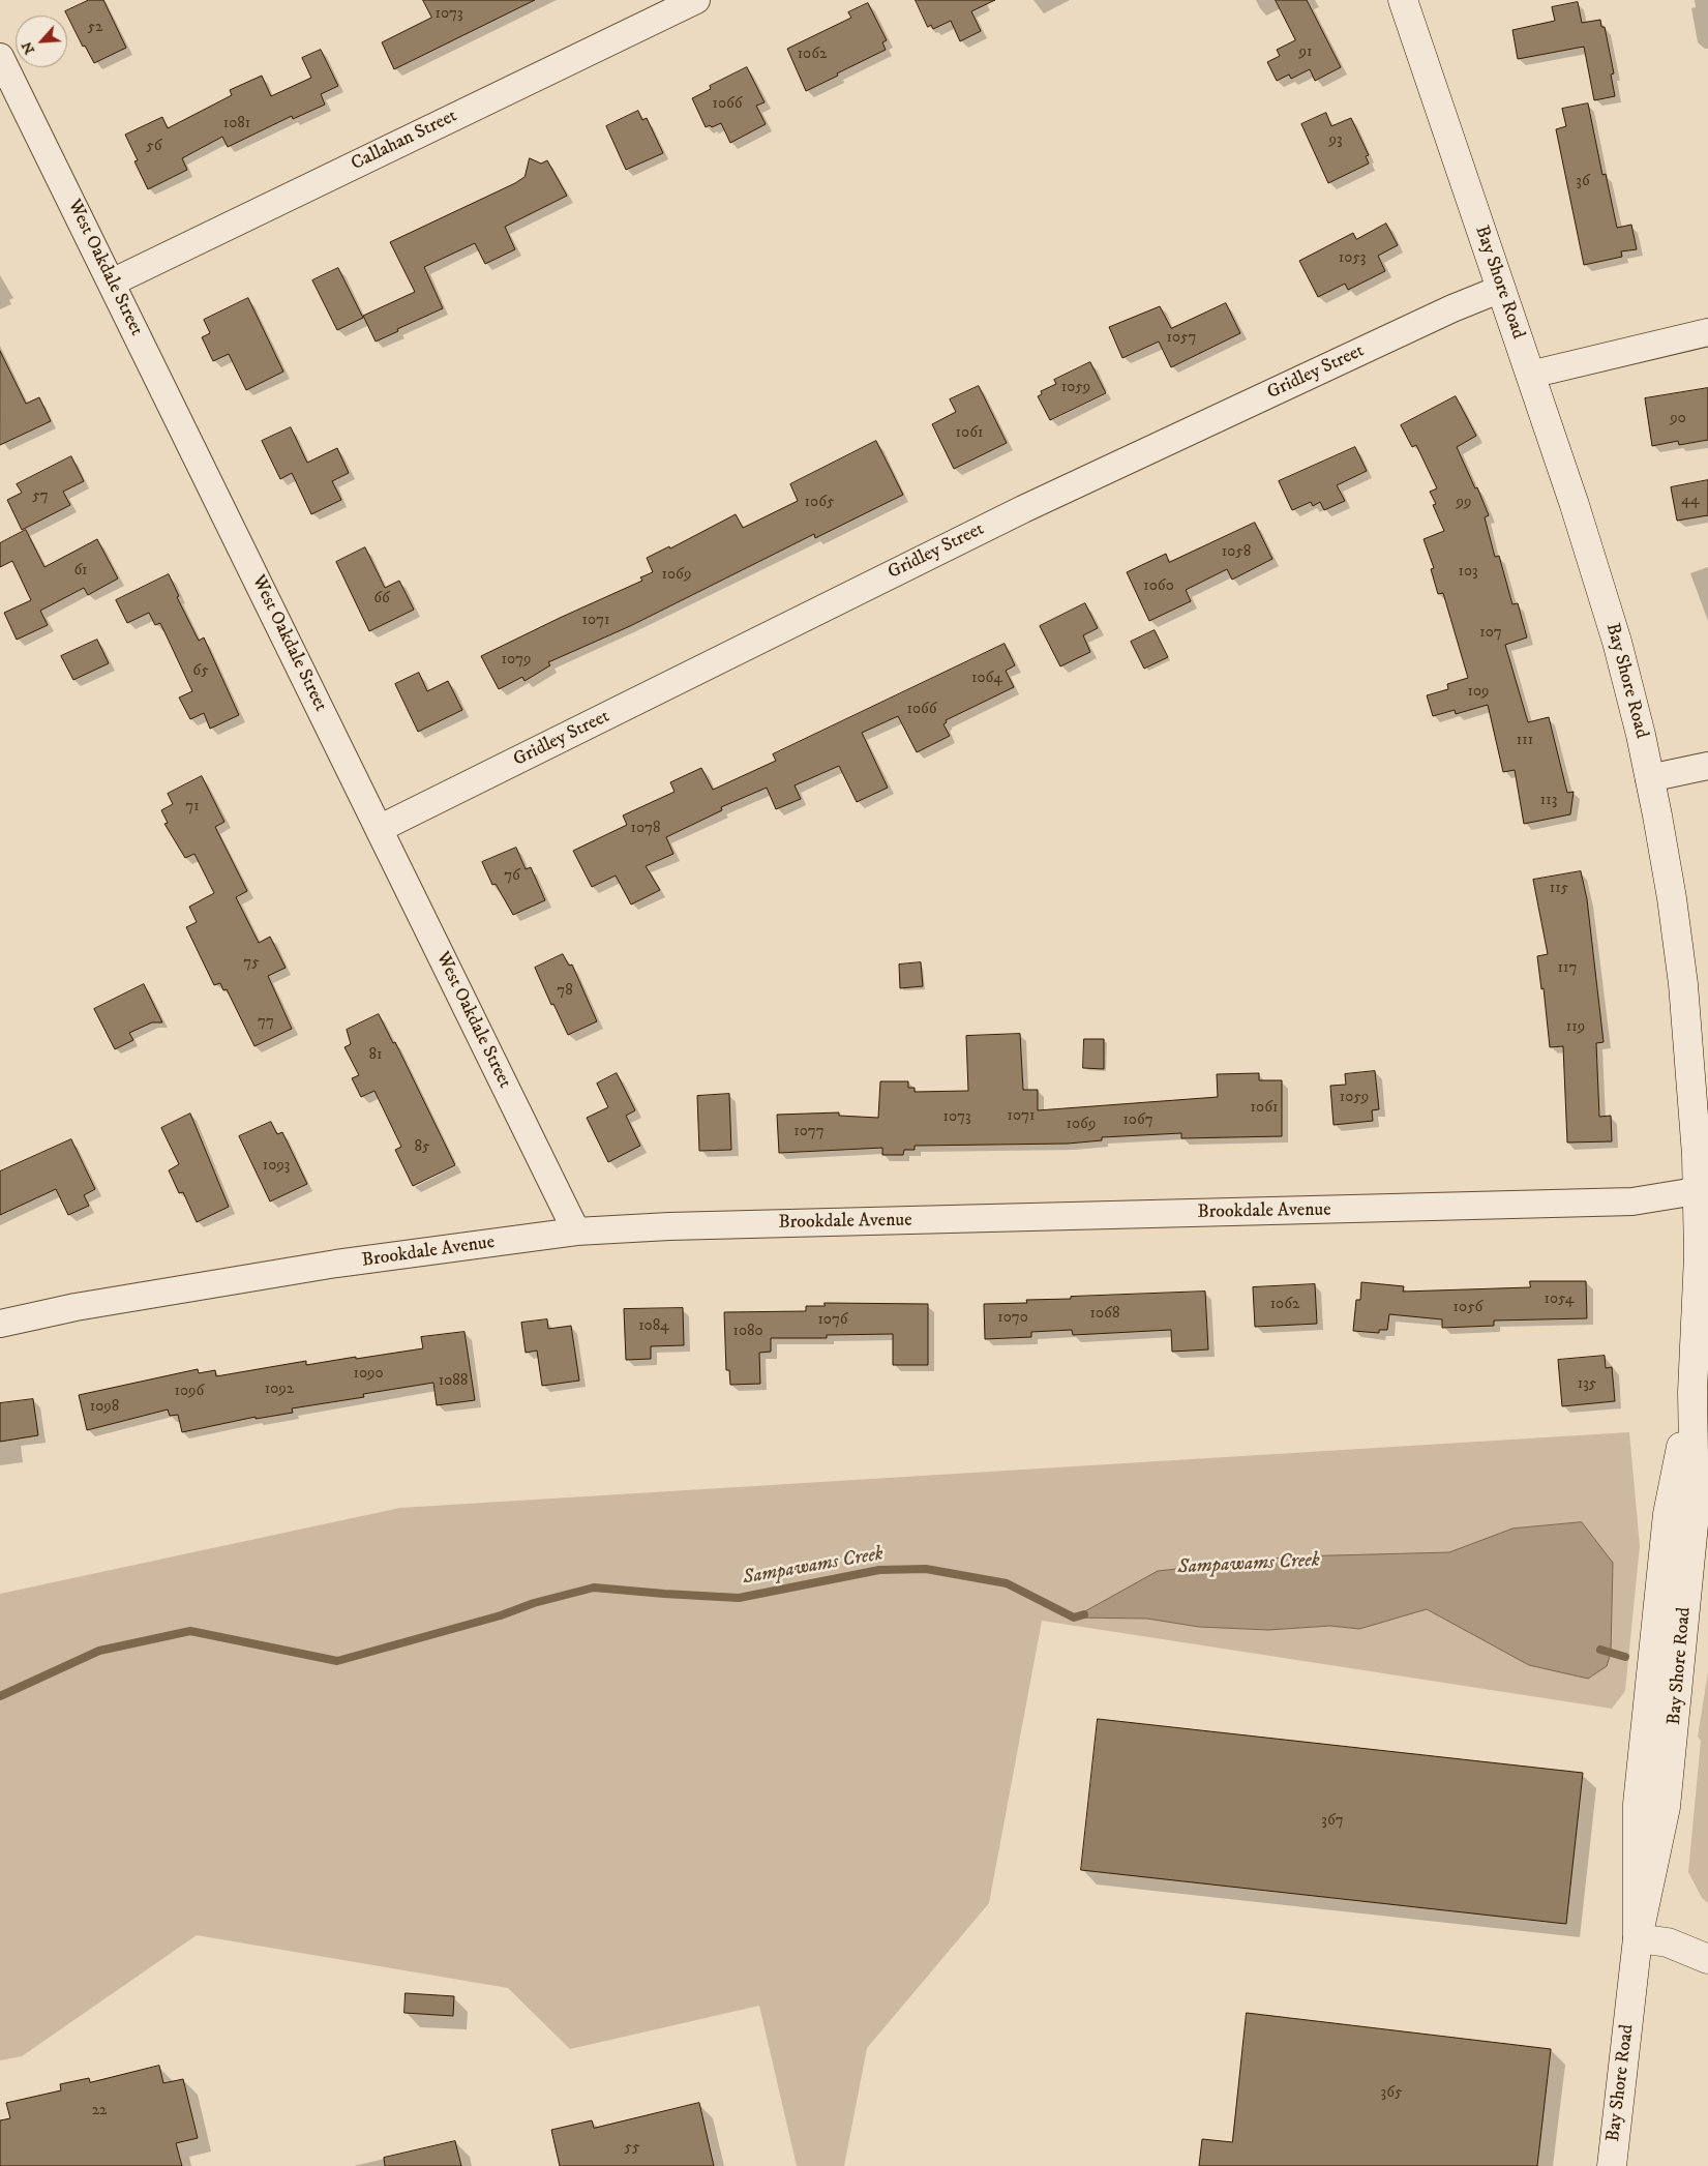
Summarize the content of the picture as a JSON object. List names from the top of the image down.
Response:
{
  "streets": {
    "main road": ["Bay Shore Road"],
    "street": [
      "Callahan Street",
      "West Oakdale Street",
      "Gridley Street",
      "Brookdale Avenue"
    ]
  },
  "crossings": [
    ["Callahan Street", "West Oakdale Street"],
    ["West Oakdale Street", "Gridley Street"],
    ["West Oakdale Street", "Brookdale Avenue"],
    ["Bay Shore Road", "Gridley Street"],
    ["Bay Shore Road", "Brookdale Avenue"]
  ],
  "water": ["Sampawams Creek"],
  "house_numbers": [
    "1073",
    "52",
    "91",
    "1062",
    "1066",
    "1081",
    "93",
    "56",
    "36",
    "1053",
    "1057",
    "1059",
    "90",
    "1061",
    "57",
    "44",
    "1065",
    "99",
    "1058",
    "61",
    "103",
    "1069",
    "1060",
    "66",
    "1071",
    "107",
    "1079",
    "65",
    "1064",
    "109",
    "1066",
    "111",
    "113",
    "71",
    "1078",
    "76",
    "115",
    "75",
    "117",
    "78",
    "77",
    "119",
    "81",
    "1059",
    "1061",
    "1071",
    "1073",
    "1067",
    "1069",
    "1077",
    "85",
    "1093",
    "1054",
    "1062",
    "1056",
    "1068",
    "1070",
    "1076",
    "1084",
    "1080",
    "1090",
    "1088",
    "135",
    "1092",
    "1096",
    "1098",
    "367",
    "365",
    "22",
    "55"
  ],
  "north": "bottom left"
}
